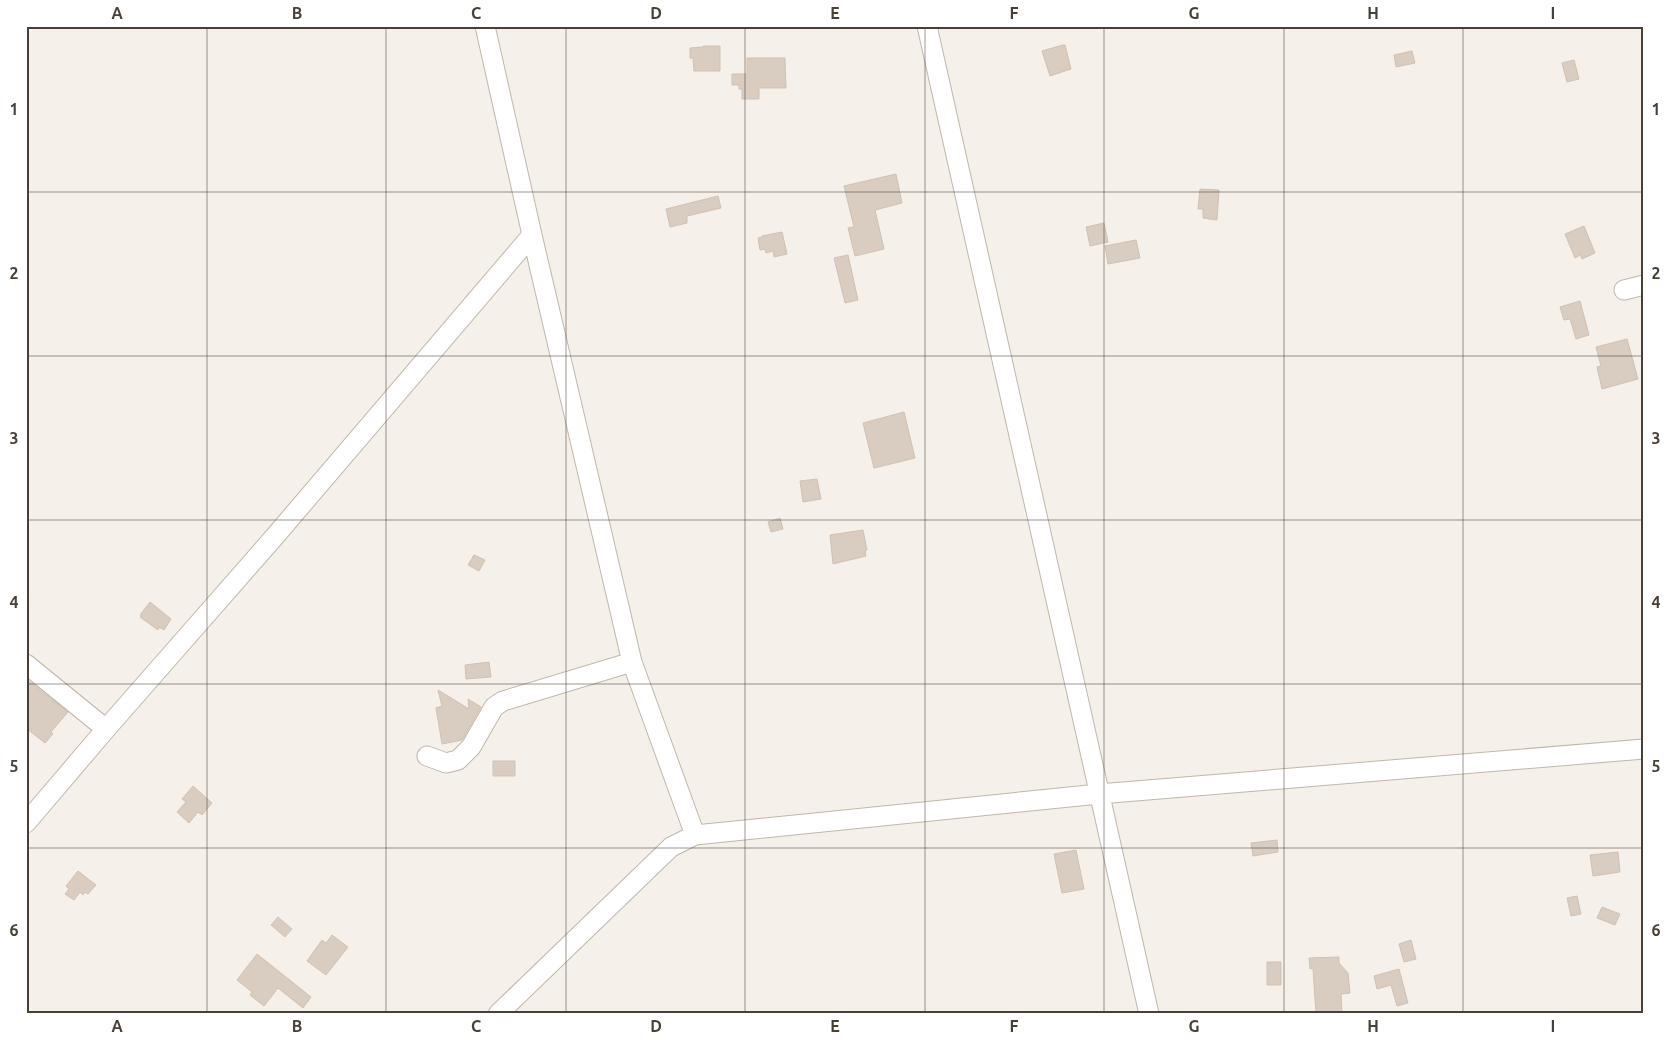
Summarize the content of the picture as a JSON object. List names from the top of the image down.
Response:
{
  "grid": {
    "columns": [
      "A",
      "B",
      "C",
      "D",
      "E",
      "F",
      "G",
      "H",
      "I"
    ],
    "rows": [
      "1",
      "2",
      "3",
      "4",
      "5",
      "6"
    ]
  }
}
